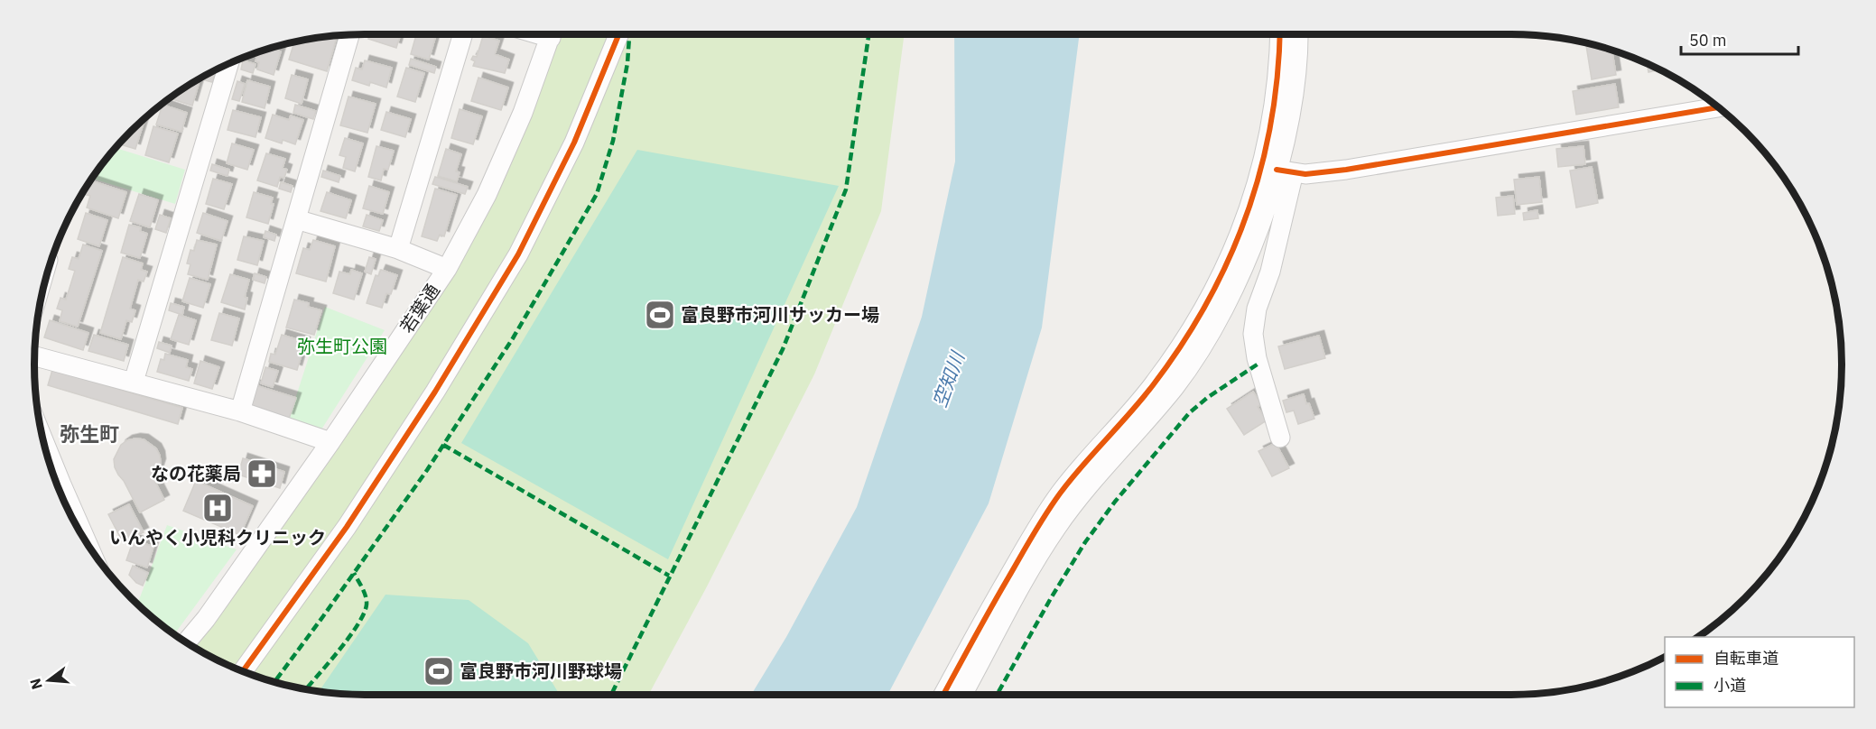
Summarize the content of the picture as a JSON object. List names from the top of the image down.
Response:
{
  "streets": {
    "street": ["若葉通"]
  },
  "districts": ["弥生町"],
  "water": ["空知川"],
  "parks": ["弥生町公園"],
  "places": {
    "sports": ["富良野市河川サッカー場", "富良野市河川野球場"],
    "pharmacy": ["なの花薬局"],
    "hospital": ["いんやく小児科クリニック"]
  },
  "legend": ["自転車道", "小道"],
  "scale_bar": "50 m",
  "north": "left"
}
